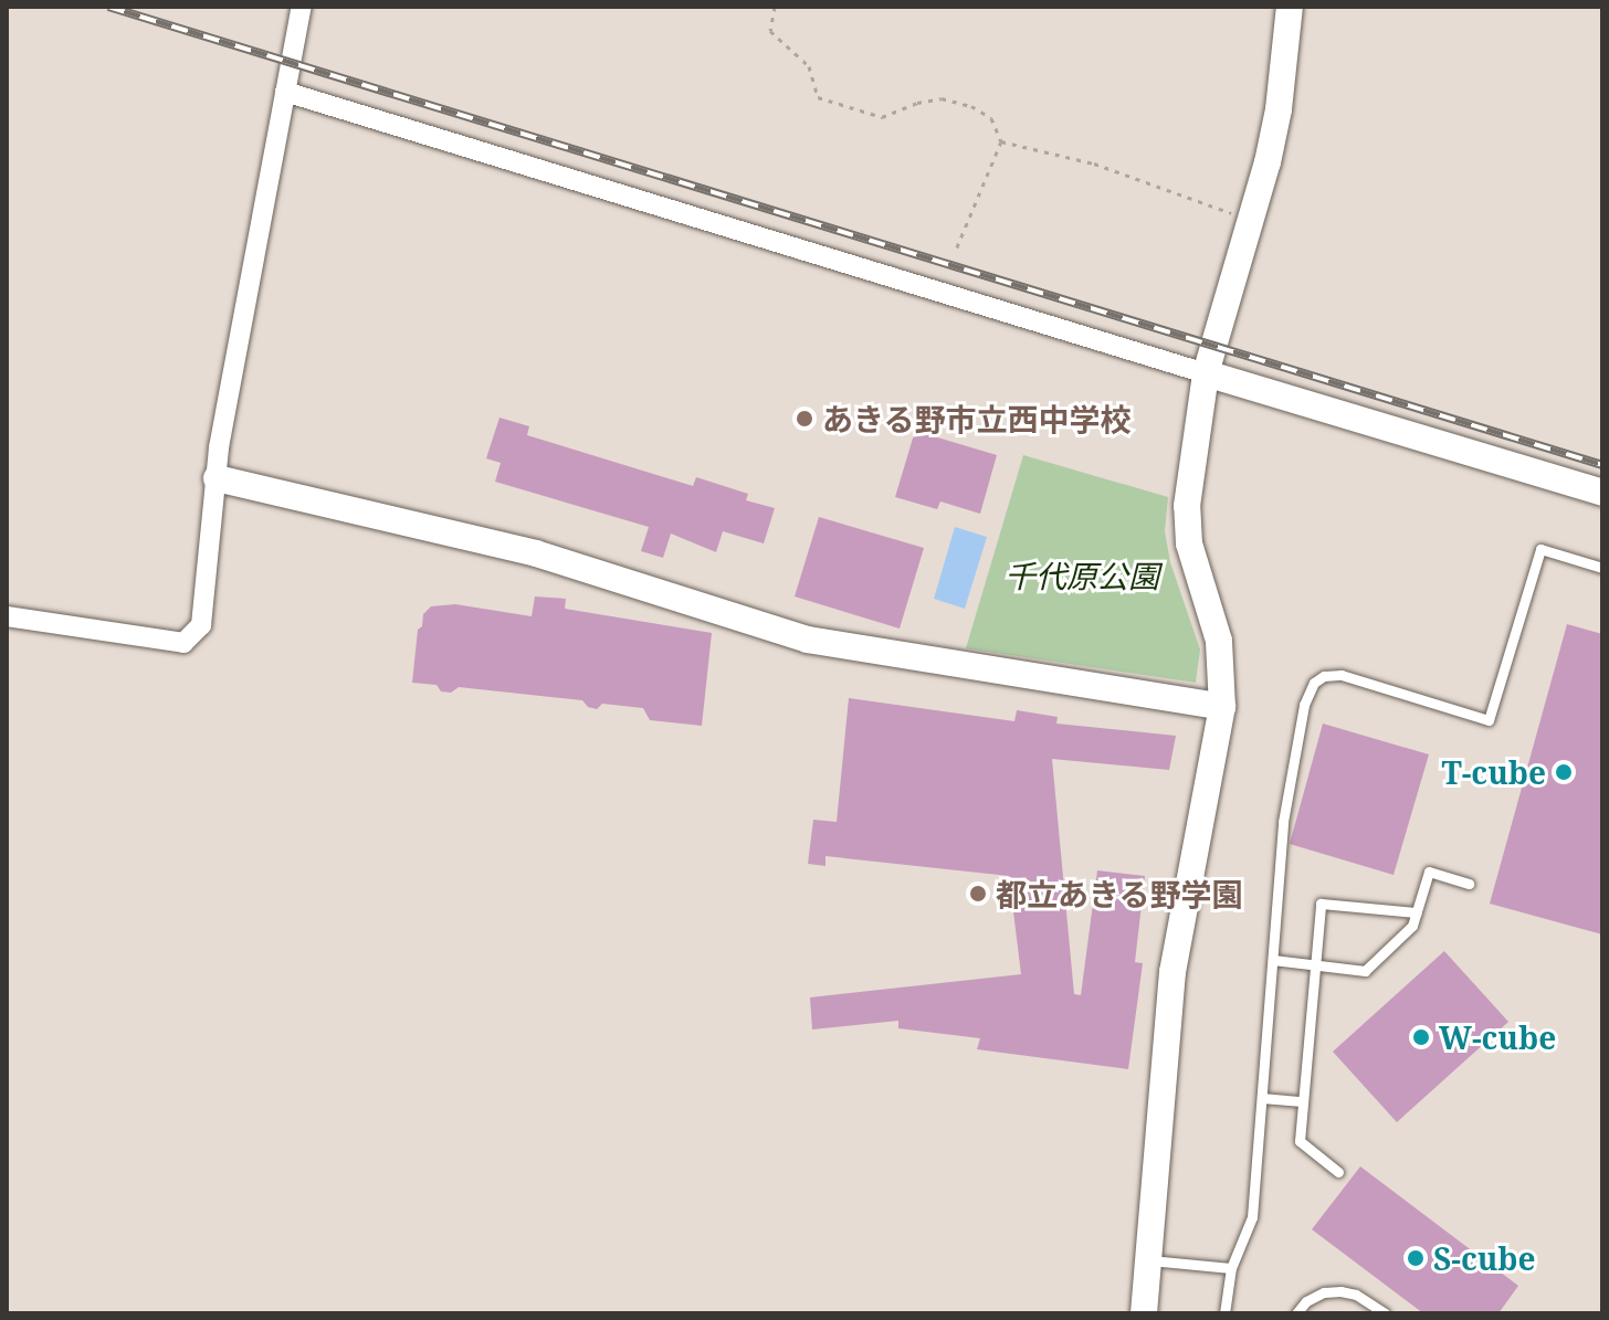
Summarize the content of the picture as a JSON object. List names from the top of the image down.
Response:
{
  "parks": ["千代原公園"],
  "places": [
    "あきる野市立西中学校",
    "T-cube",
    "都立あきる野学園",
    "W-cube",
    "S-cube"
  ]
}
